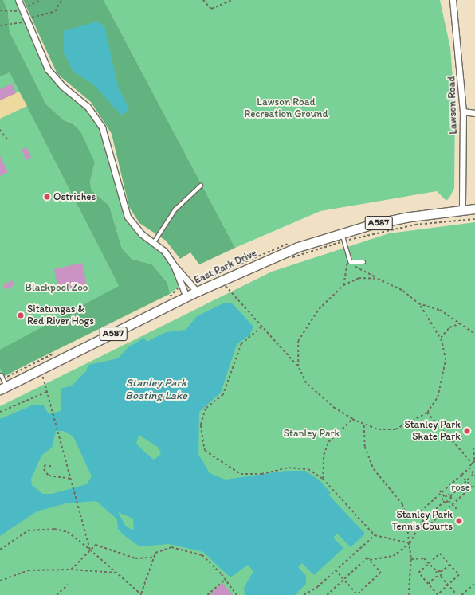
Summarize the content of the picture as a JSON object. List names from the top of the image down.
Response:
{
  "streets": {
    "main road": ["A587", "East Park Drive"],
    "street": ["Lawson Road"]
  },
  "crossings": [
    ["Lawson Road", "East Park Drive"]
  ],
  "water": ["Stanley Park Boating Lake"],
  "parks": [
    "Lawson Road Recreation Ground",
    "Blackpool Zoo",
    "Stanley Park",
    "rose"
  ],
  "places": [
    "Ostriches",
    "Sitatungas & Red River Hogs",
    "Stanley Park Skate Park",
    "Stanley Park Tennis Courts"
  ]
}
